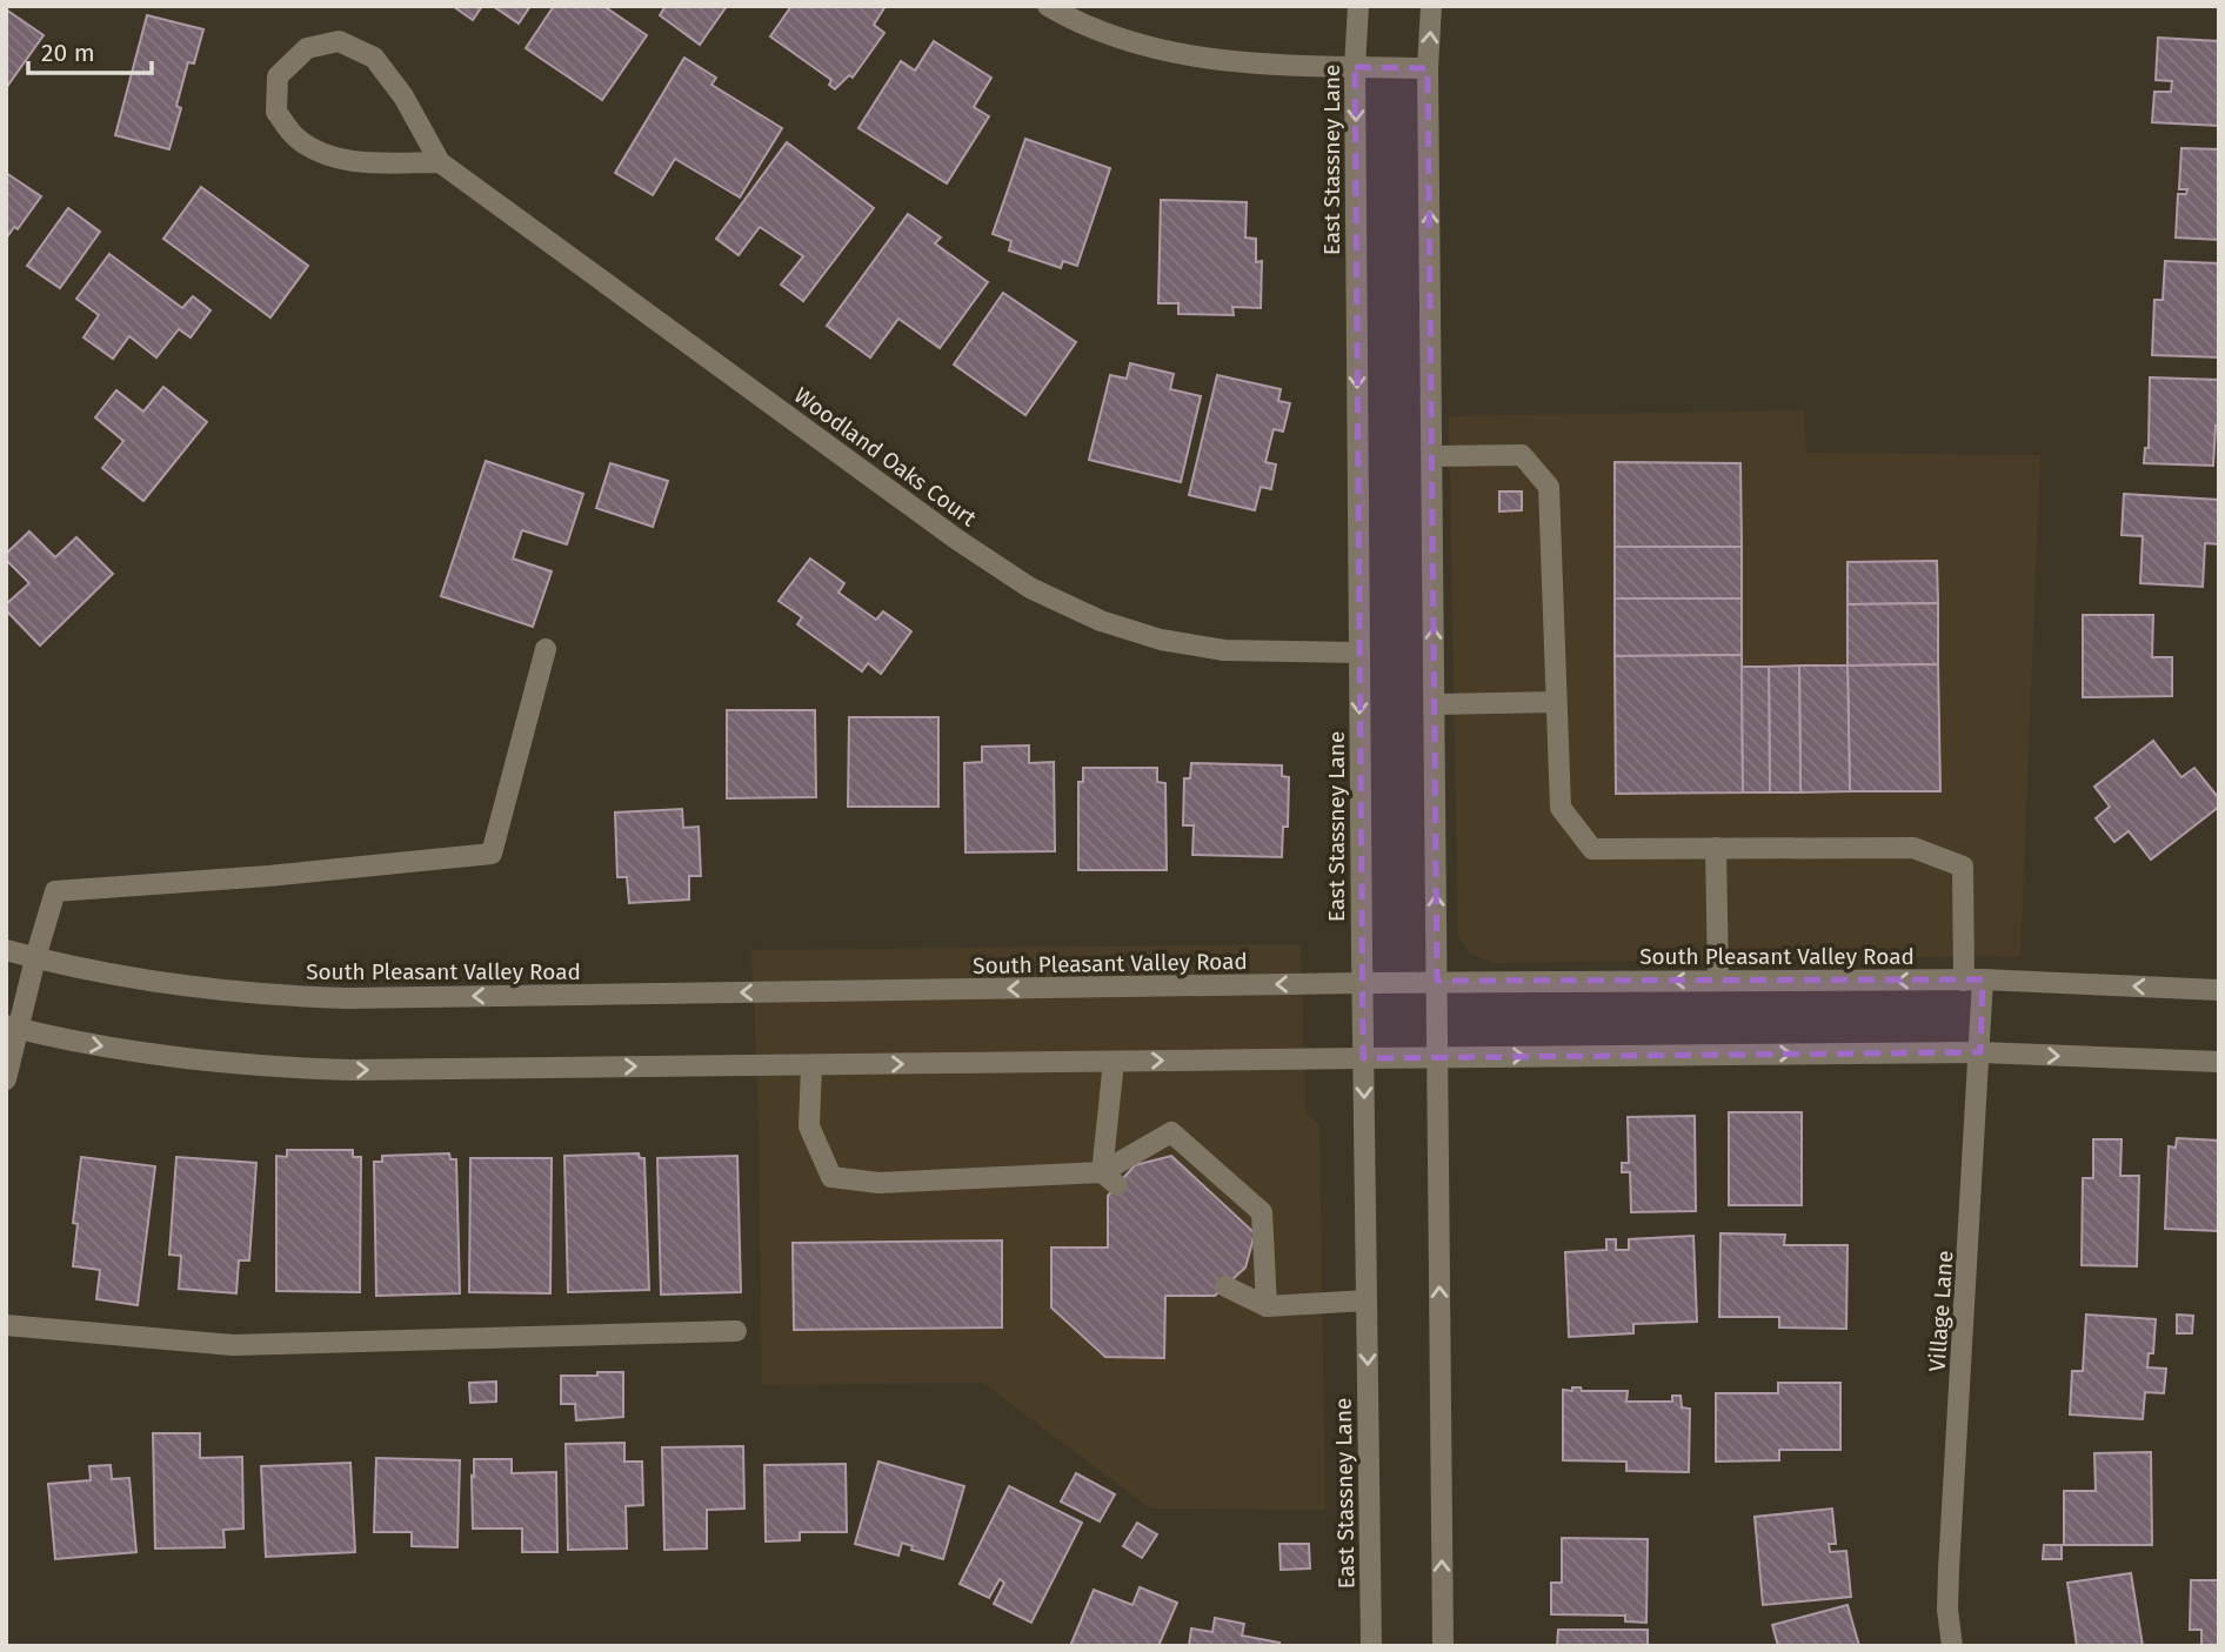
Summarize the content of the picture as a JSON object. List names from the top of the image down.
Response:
{
  "streets": {
    "street": [
      "East Stassney Lane",
      "Woodland Oaks Court",
      "South Pleasant Valley Road",
      "Village Lane"
    ]
  },
  "crossings": [
    ["East Stassney Lane", "Woodland Oaks Court"],
    ["East Stassney Lane", "South Pleasant Valley Road"],
    ["South Pleasant Valley Road", "Village Lane"]
  ],
  "scale_bar": "20 m"
}
